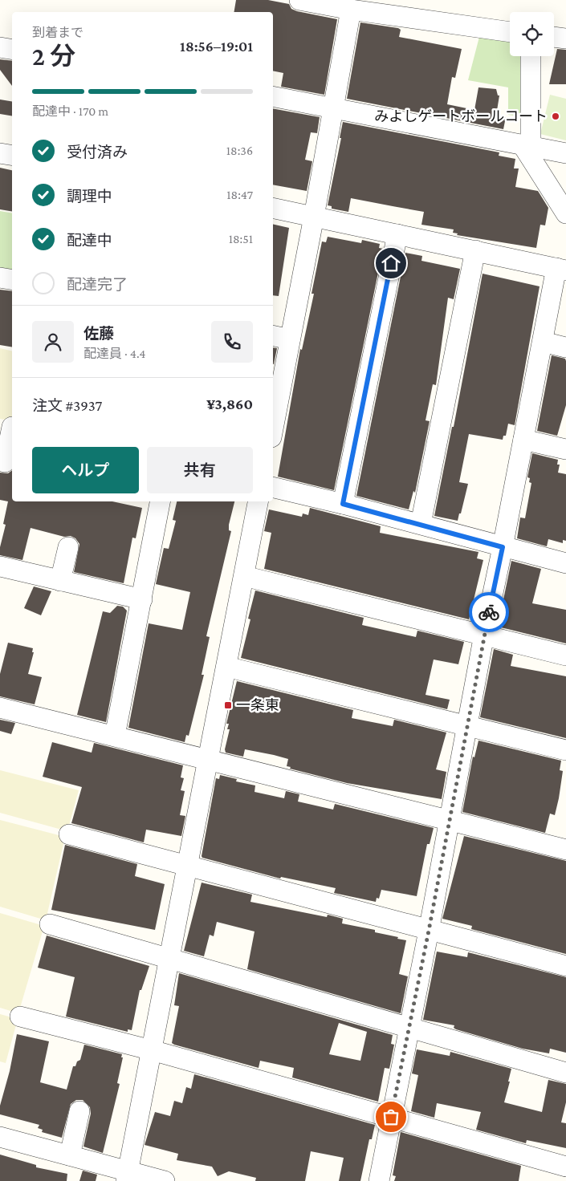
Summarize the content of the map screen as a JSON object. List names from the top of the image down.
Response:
{
  "places": {
    "other": ["みよしゲートボールコート"],
    "transit": ["一条東"]
  },
  "page": {
    "heading": ["2 分", "到着まで", "18:56–19:01"],
    "panel": [
      "佐藤",
      "配達員 · 4.4",
      "注文 #3937",
      "¥3,860"
    ],
    "bar": "配達中 · 170 m",
    "list": [
      ["受付済み", "18:36"],
      ["調理中", "18:47"],
      ["配達中", "18:51"],
      "配達完了"
    ],
    "buttons": ["ヘルプ", "共有"]
  }
}
